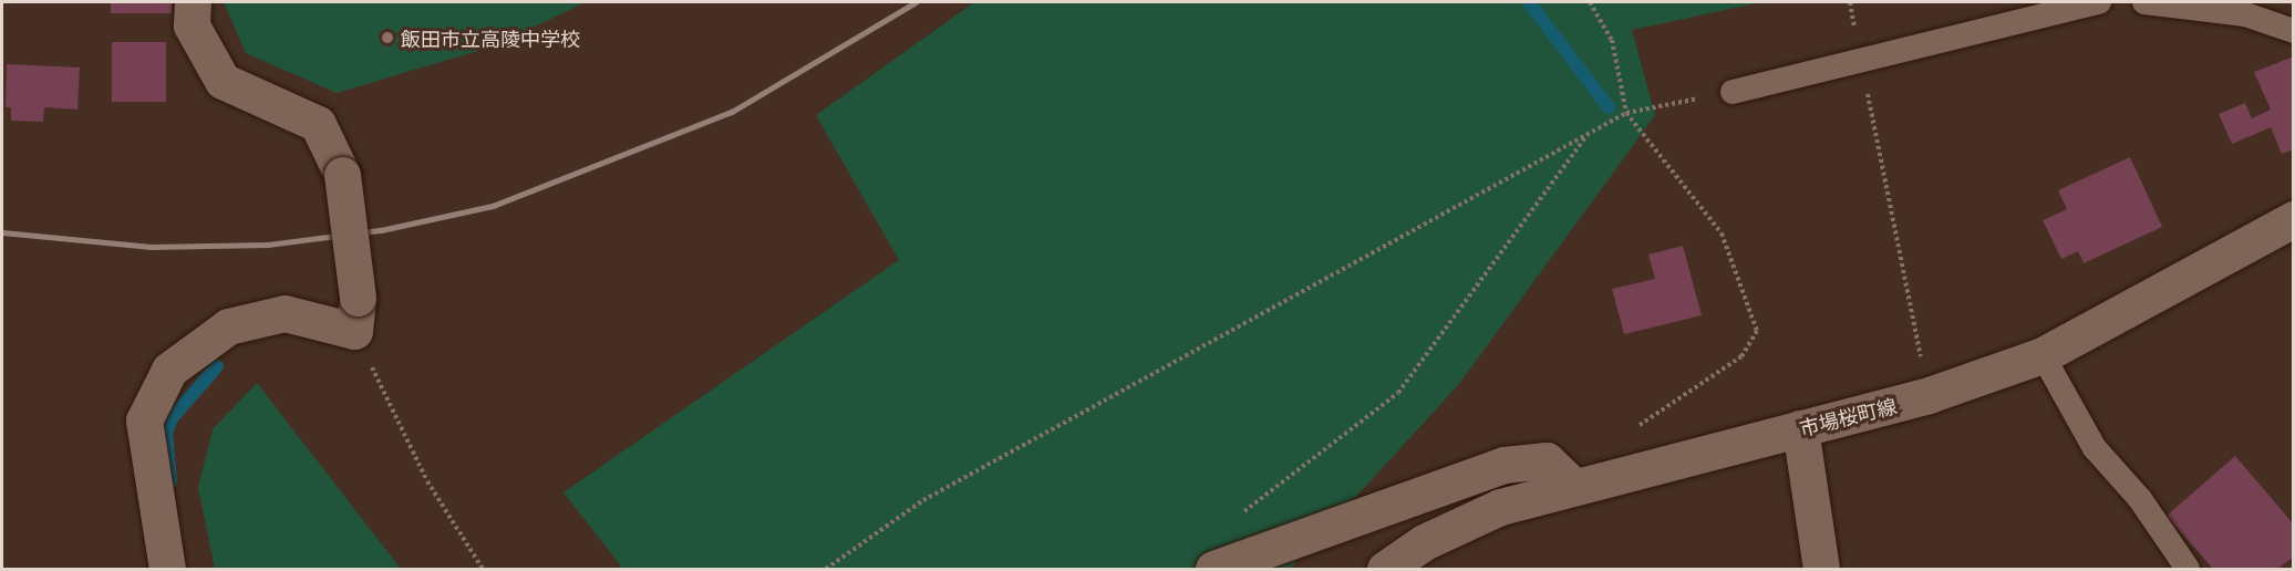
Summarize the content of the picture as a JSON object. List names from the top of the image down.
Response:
{
  "streets": {
    "street": ["市場桜町線"]
  },
  "places": ["飯田市立高陵中学校"]
}
